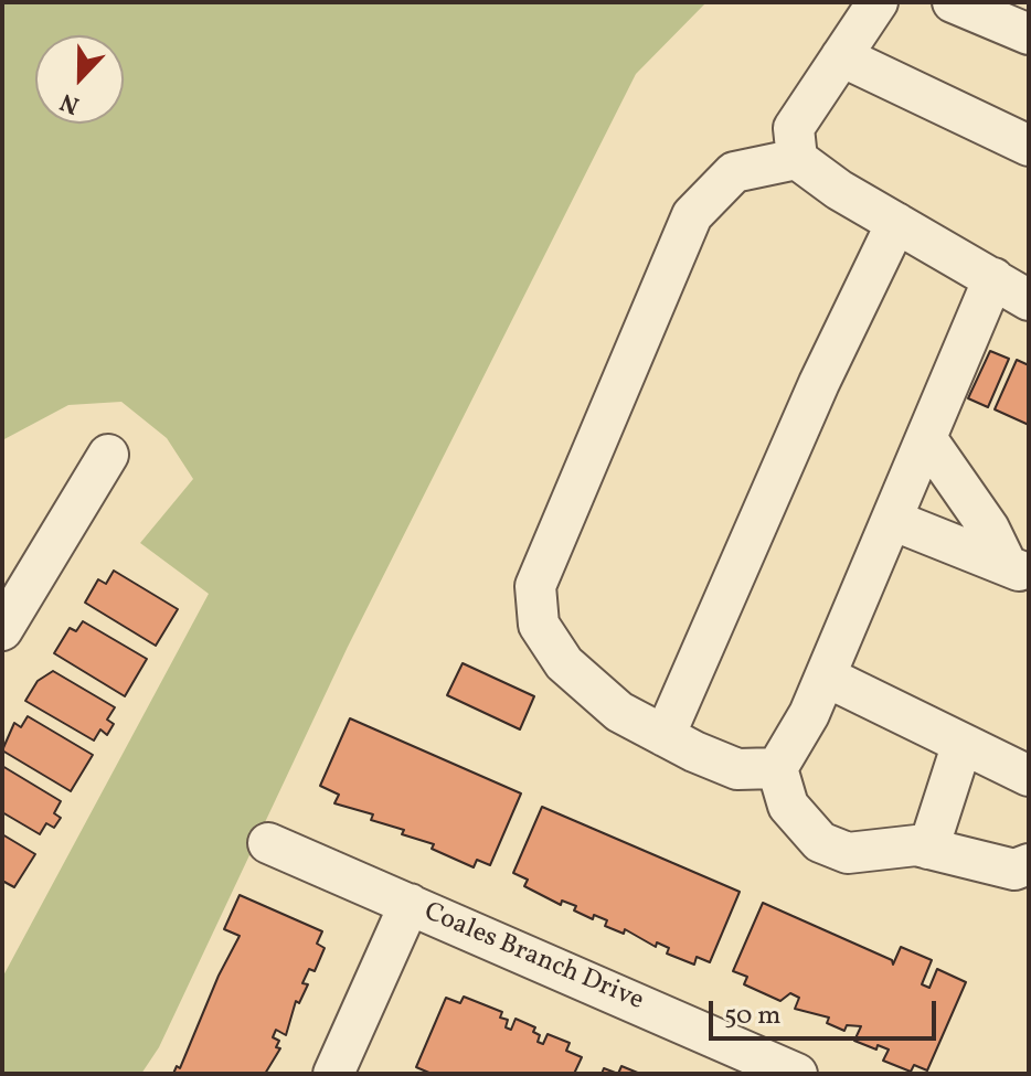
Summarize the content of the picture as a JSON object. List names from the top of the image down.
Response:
{
  "streets": {
    "street": ["Coales Branch Drive"]
  },
  "scale_bar": "50 m",
  "north": "bottom"
}
